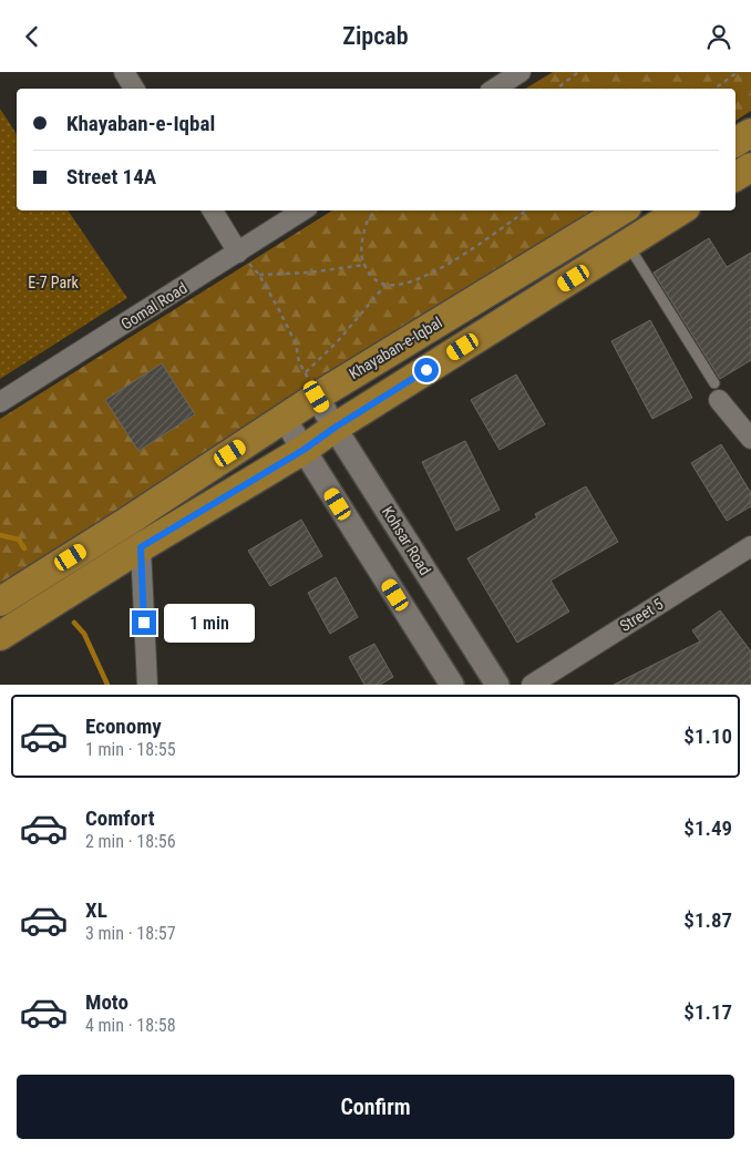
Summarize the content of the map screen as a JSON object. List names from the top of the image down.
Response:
{
  "streets": {
    "main road": ["Khayaban-e-Iqbal"],
    "street": ["Gomal Road", "Kohsar Road", "Street 5"]
  },
  "crossings": [
    ["Khayaban-e-Iqbal", "Kohsar Road"]
  ],
  "parks": ["E-7 Park"],
  "page": {
    "header": "Zipcab",
    "banner": ["Khayaban-e-Iqbal", "Street 14A"],
    "bubble": "1 min",
    "list": [
      {
        "name": "Economy",
        "note": "1 min · 18:55",
        "value": "$1.10"
      },
      {
        "name": "Comfort",
        "note": "2 min · 18:56",
        "value": "$1.49"
      },
      {
        "name": "XL",
        "note": "3 min · 18:57",
        "value": "$1.87"
      },
      {
        "name": "Moto",
        "note": "4 min · 18:58",
        "value": "$1.17"
      }
    ],
    "buttons": "Confirm"
  }
}
